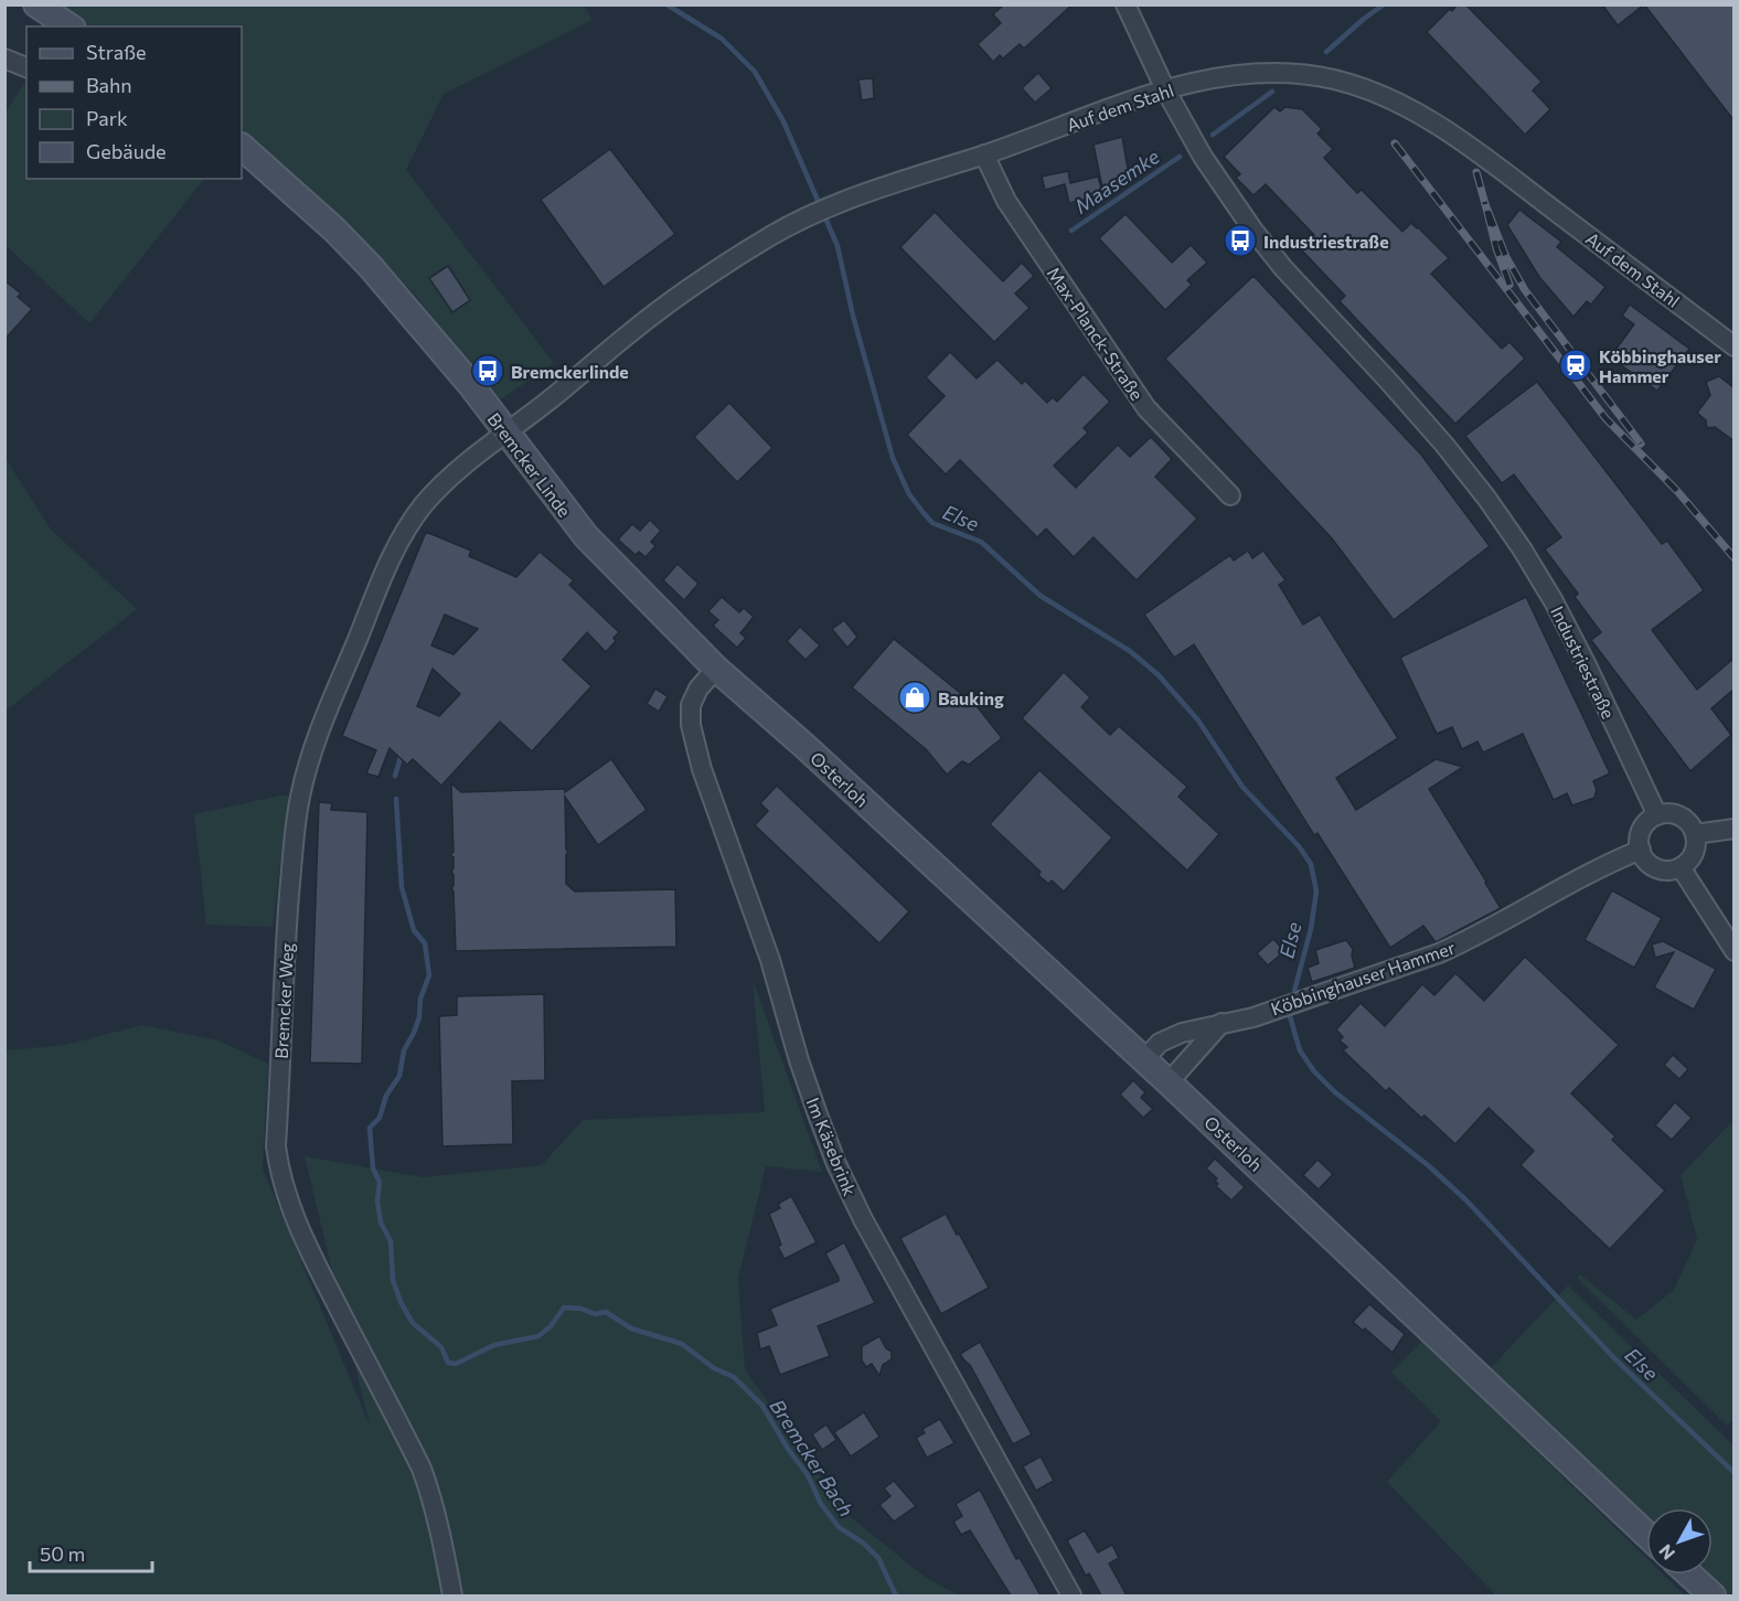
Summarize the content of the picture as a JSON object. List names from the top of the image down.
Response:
{
  "streets": {
    "main road": ["Bremcker Linde", "Osterloh"],
    "street": [
      "Auf dem Stahl",
      "Max-Planck-Straße",
      "Industriestraße",
      "Köbbinghauser Hammer",
      "Bremcker Weg",
      "Im Käsebrink"
    ]
  },
  "crossings": [
    ["Auf dem Stahl", "Max-Planck-Straße"],
    ["Auf dem Stahl", "Bremcker Linde"],
    ["Auf dem Stahl", "Industriestraße"],
    ["Auf dem Stahl", "Bremcker Weg"],
    ["Bremcker Linde", "Osterloh"],
    ["Bremcker Linde", "Bremcker Weg"],
    ["Bremcker Linde", "Im Käsebrink"],
    ["Industriestraße", "Köbbinghauser Hammer"],
    ["Osterloh", "Köbbinghauser Hammer"]
  ],
  "water": ["Maasemke", "Else", "Bremcker Bach"],
  "places": {
    "bus stop": ["Industriestraße", "Bremckerlinde"],
    "station": ["Köbbinghauser Hammer"],
    "shop": ["Bauking"]
  },
  "legend": [
    "Straße",
    "Bahn",
    "Park",
    "Gebäude"
  ],
  "scale_bar": "50 m",
  "north": "bottom left"
}
